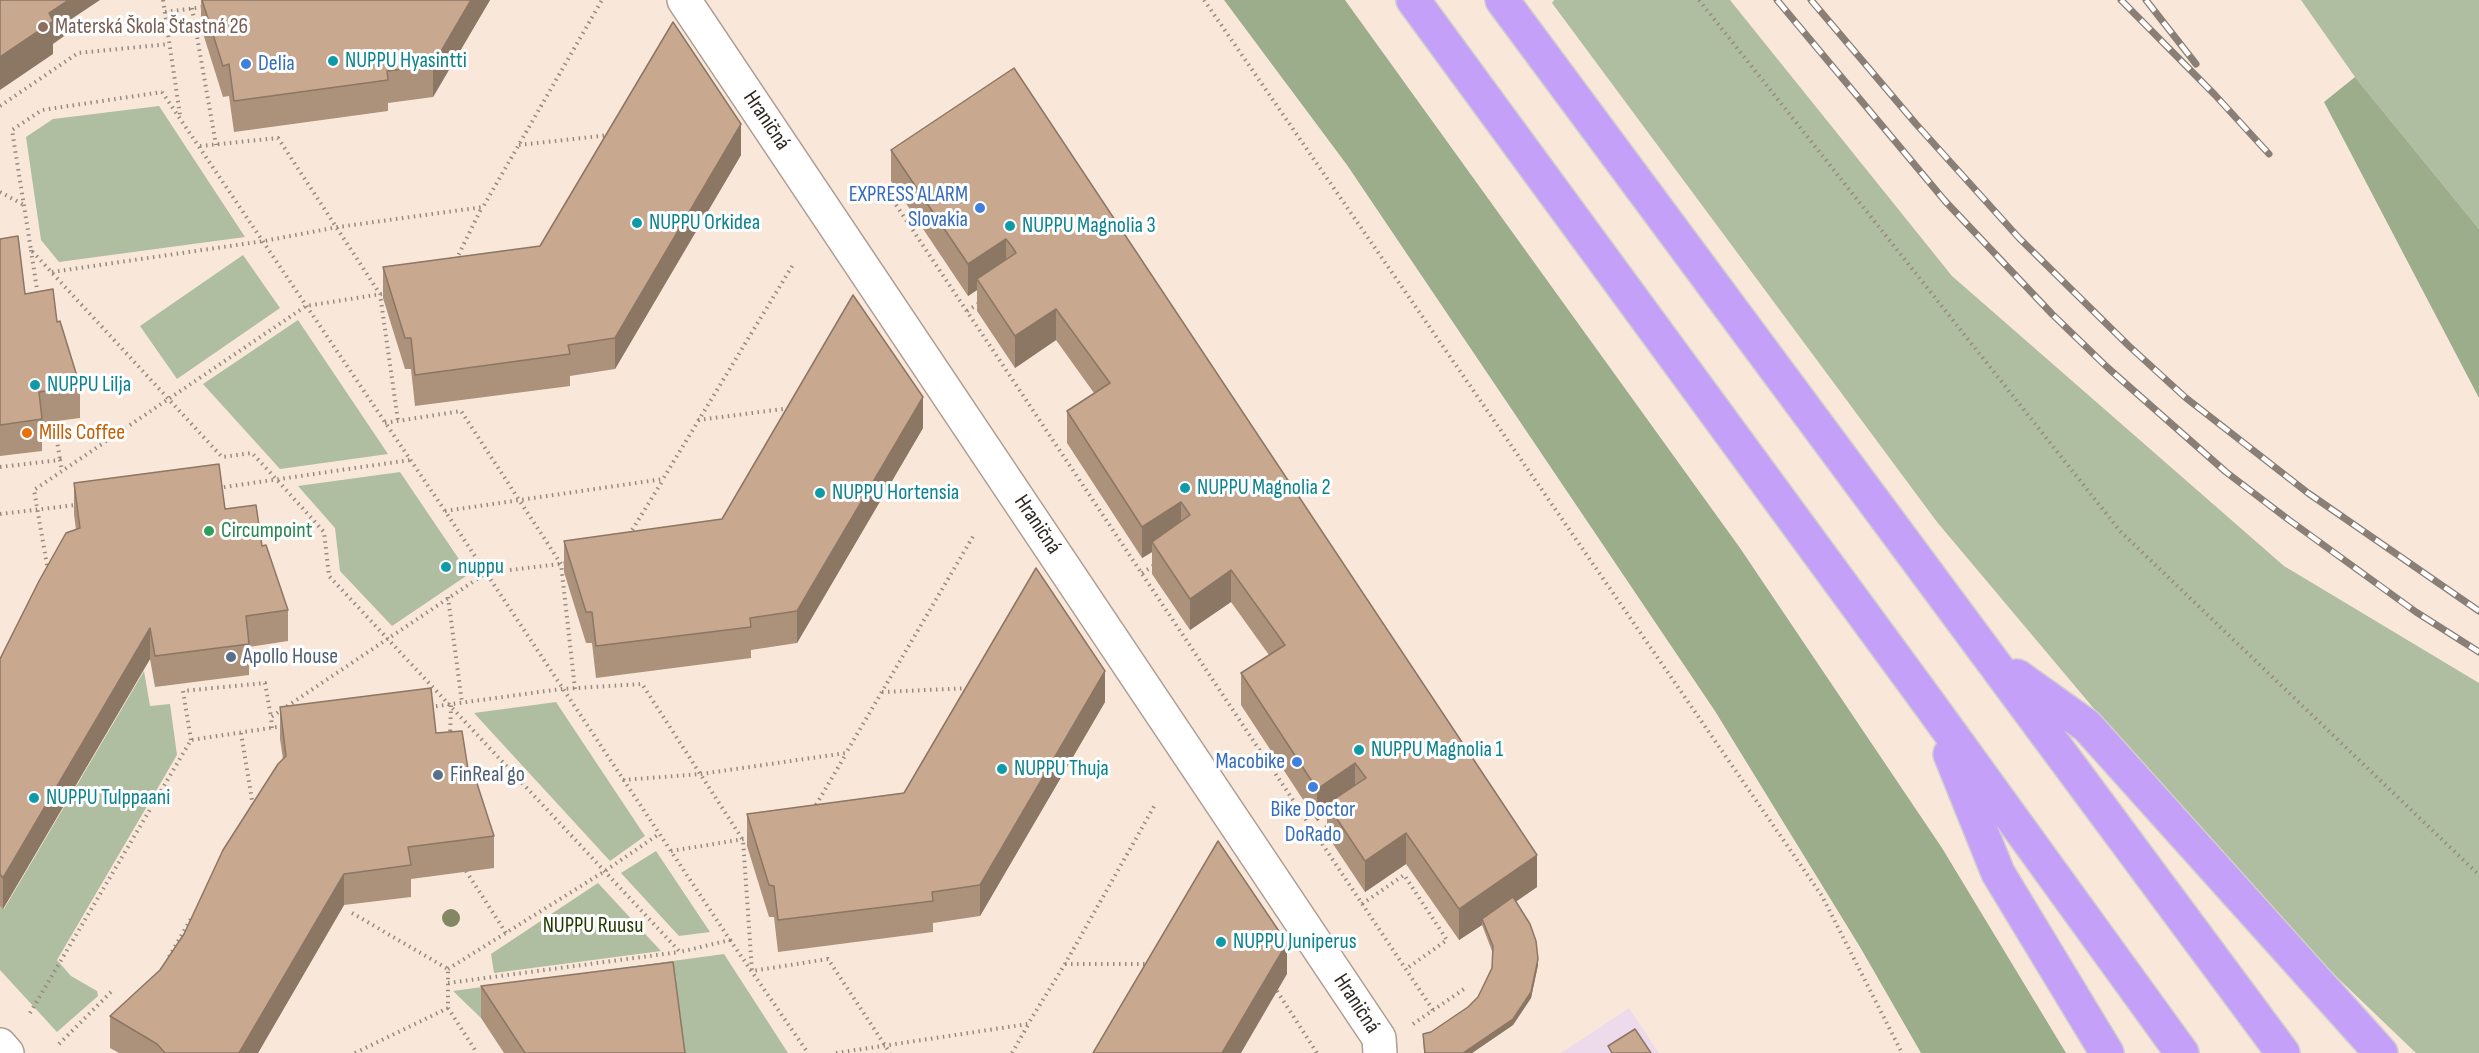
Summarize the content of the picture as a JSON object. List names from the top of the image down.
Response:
{
  "streets": {
    "street": ["Hraničná"]
  },
  "parks": ["NUPPU Ruusu"],
  "places": [
    "Materská Škola Šťastná 26",
    "NUPPU Hyasintti",
    "Delia",
    "EXPRESS ALARM Slovakia",
    "NUPPU Orkidea",
    "NUPPU Magnolia 3",
    "NUPPU Lilja",
    "Mills Coffee",
    "NUPPU Magnolia 2",
    "NUPPU Hortensia",
    "Circumpoint",
    "nuppu",
    "Apollo House",
    "NUPPU Magnolia 1",
    "Macobike",
    "NUPPU Thuja",
    "FinReal go",
    "Bike Doctor DoRado",
    "NUPPU Tulppaani",
    "NUPPU Juniperus"
  ]
}
